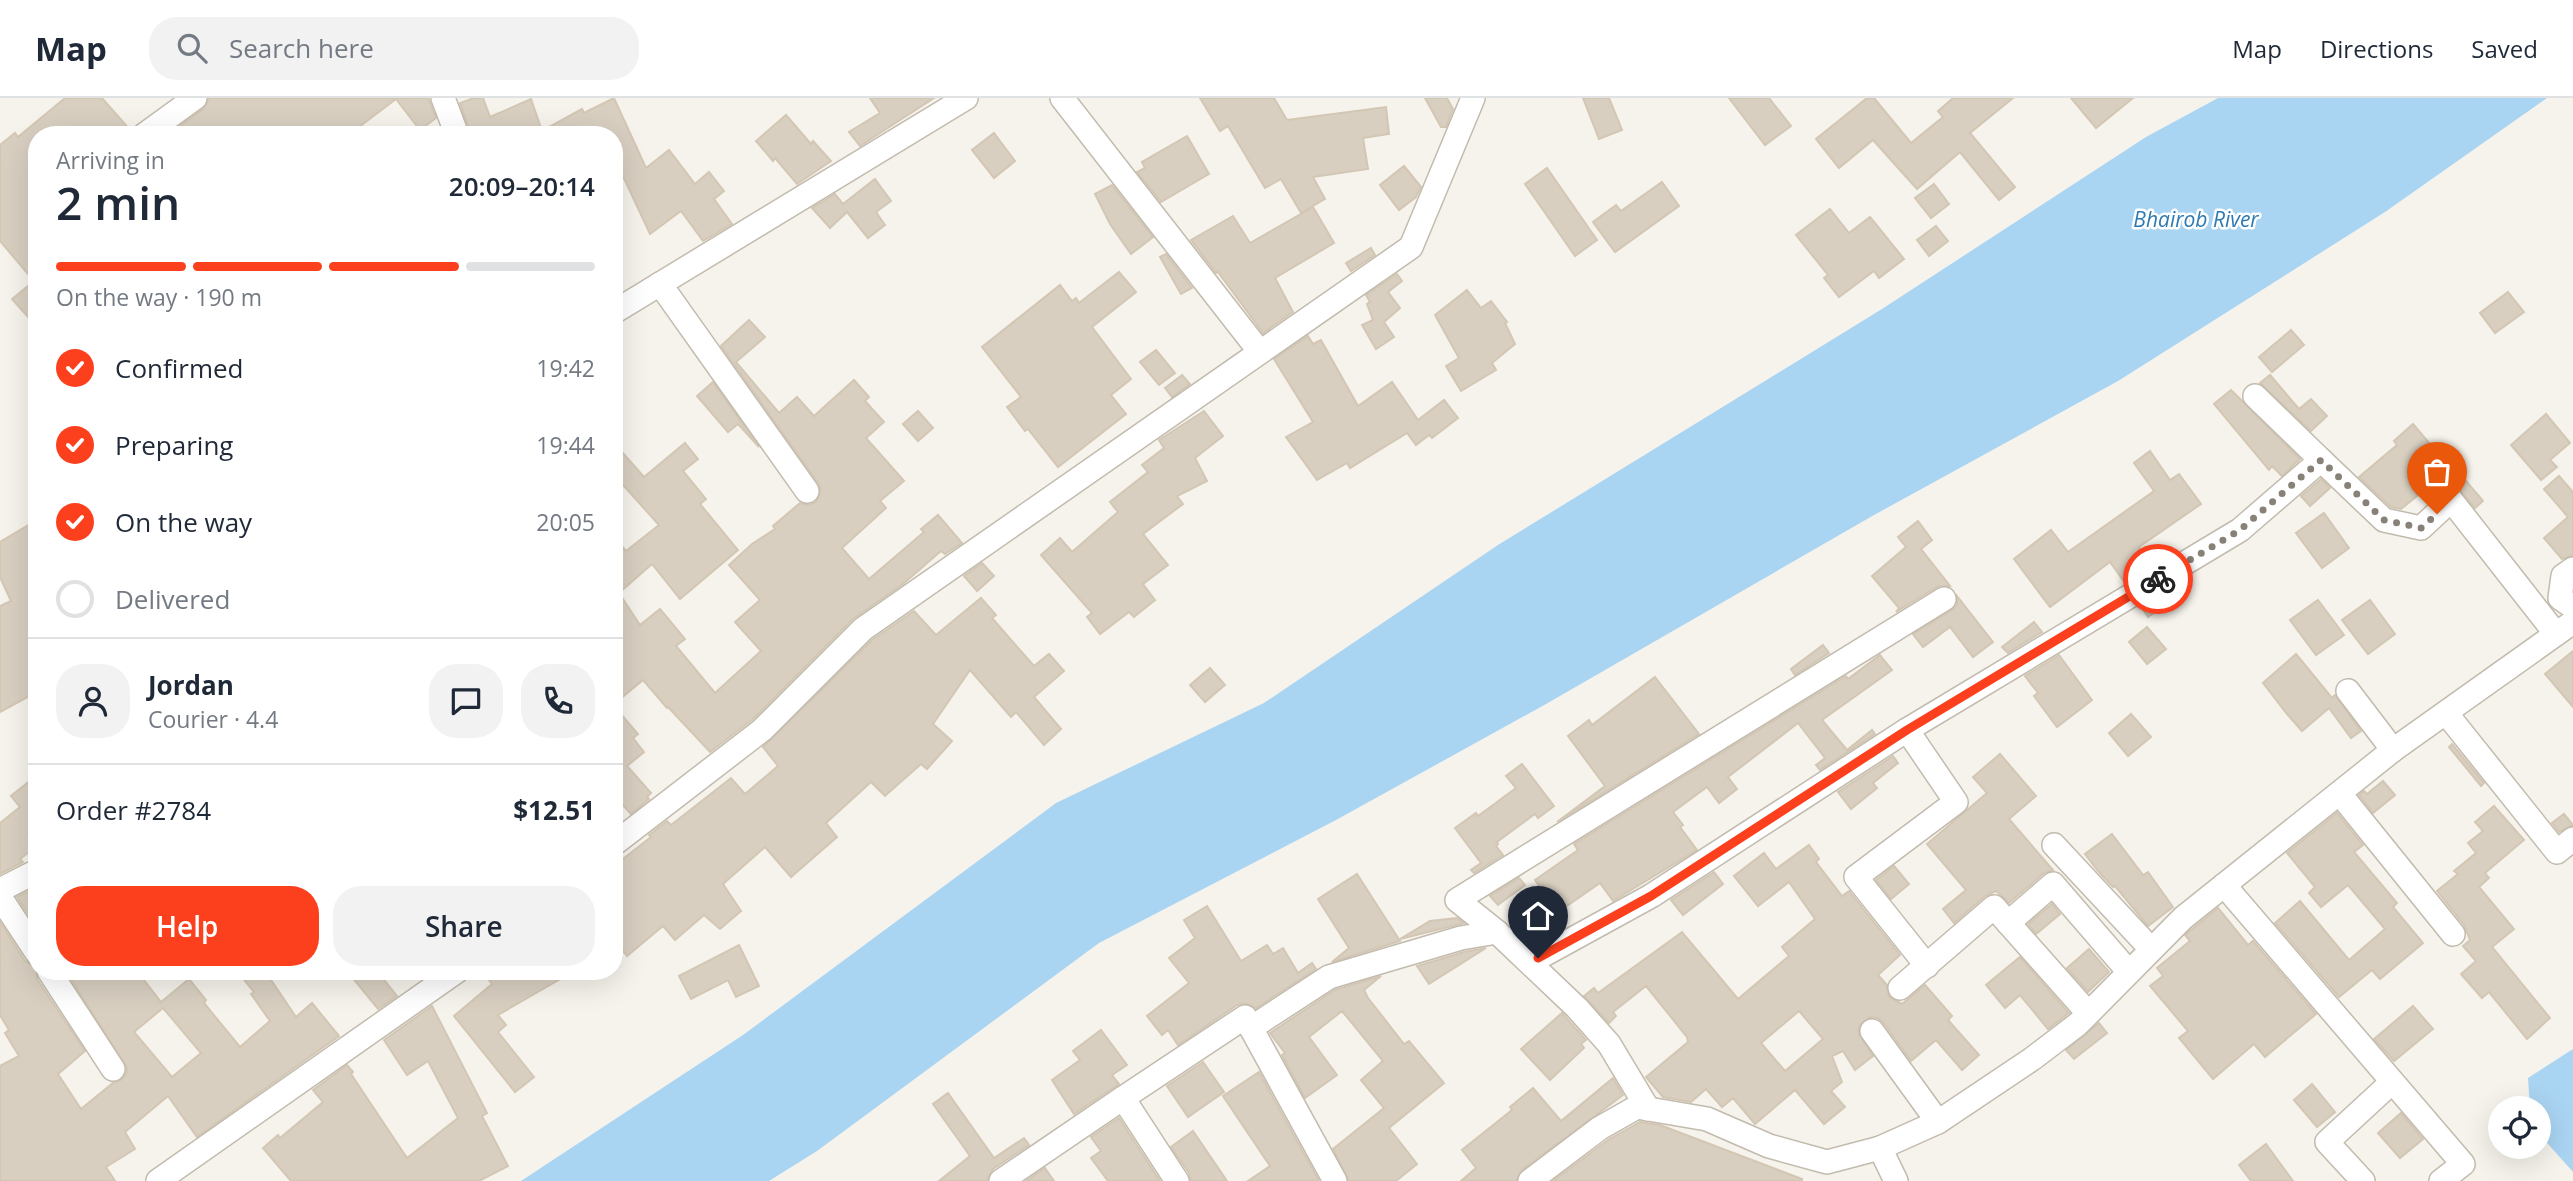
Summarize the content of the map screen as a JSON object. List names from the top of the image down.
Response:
{
  "water": ["Bhairob River"],
  "page": {
    "header": "Map",
    "search": "Search here",
    "nav": ["Map", "Directions", "Saved"],
    "heading": ["2 min", "Arriving in", "20:09–20:14"],
    "panel": [
      "Jordan",
      "Courier · 4.4",
      "Order #2784",
      "$12.51"
    ],
    "bar": "On the way · 190 m",
    "list": [
      ["Confirmed", "19:42"],
      ["Preparing", "19:44"],
      ["On the way", "20:05"],
      "Delivered"
    ],
    "buttons": ["Help", "Share"]
  }
}
